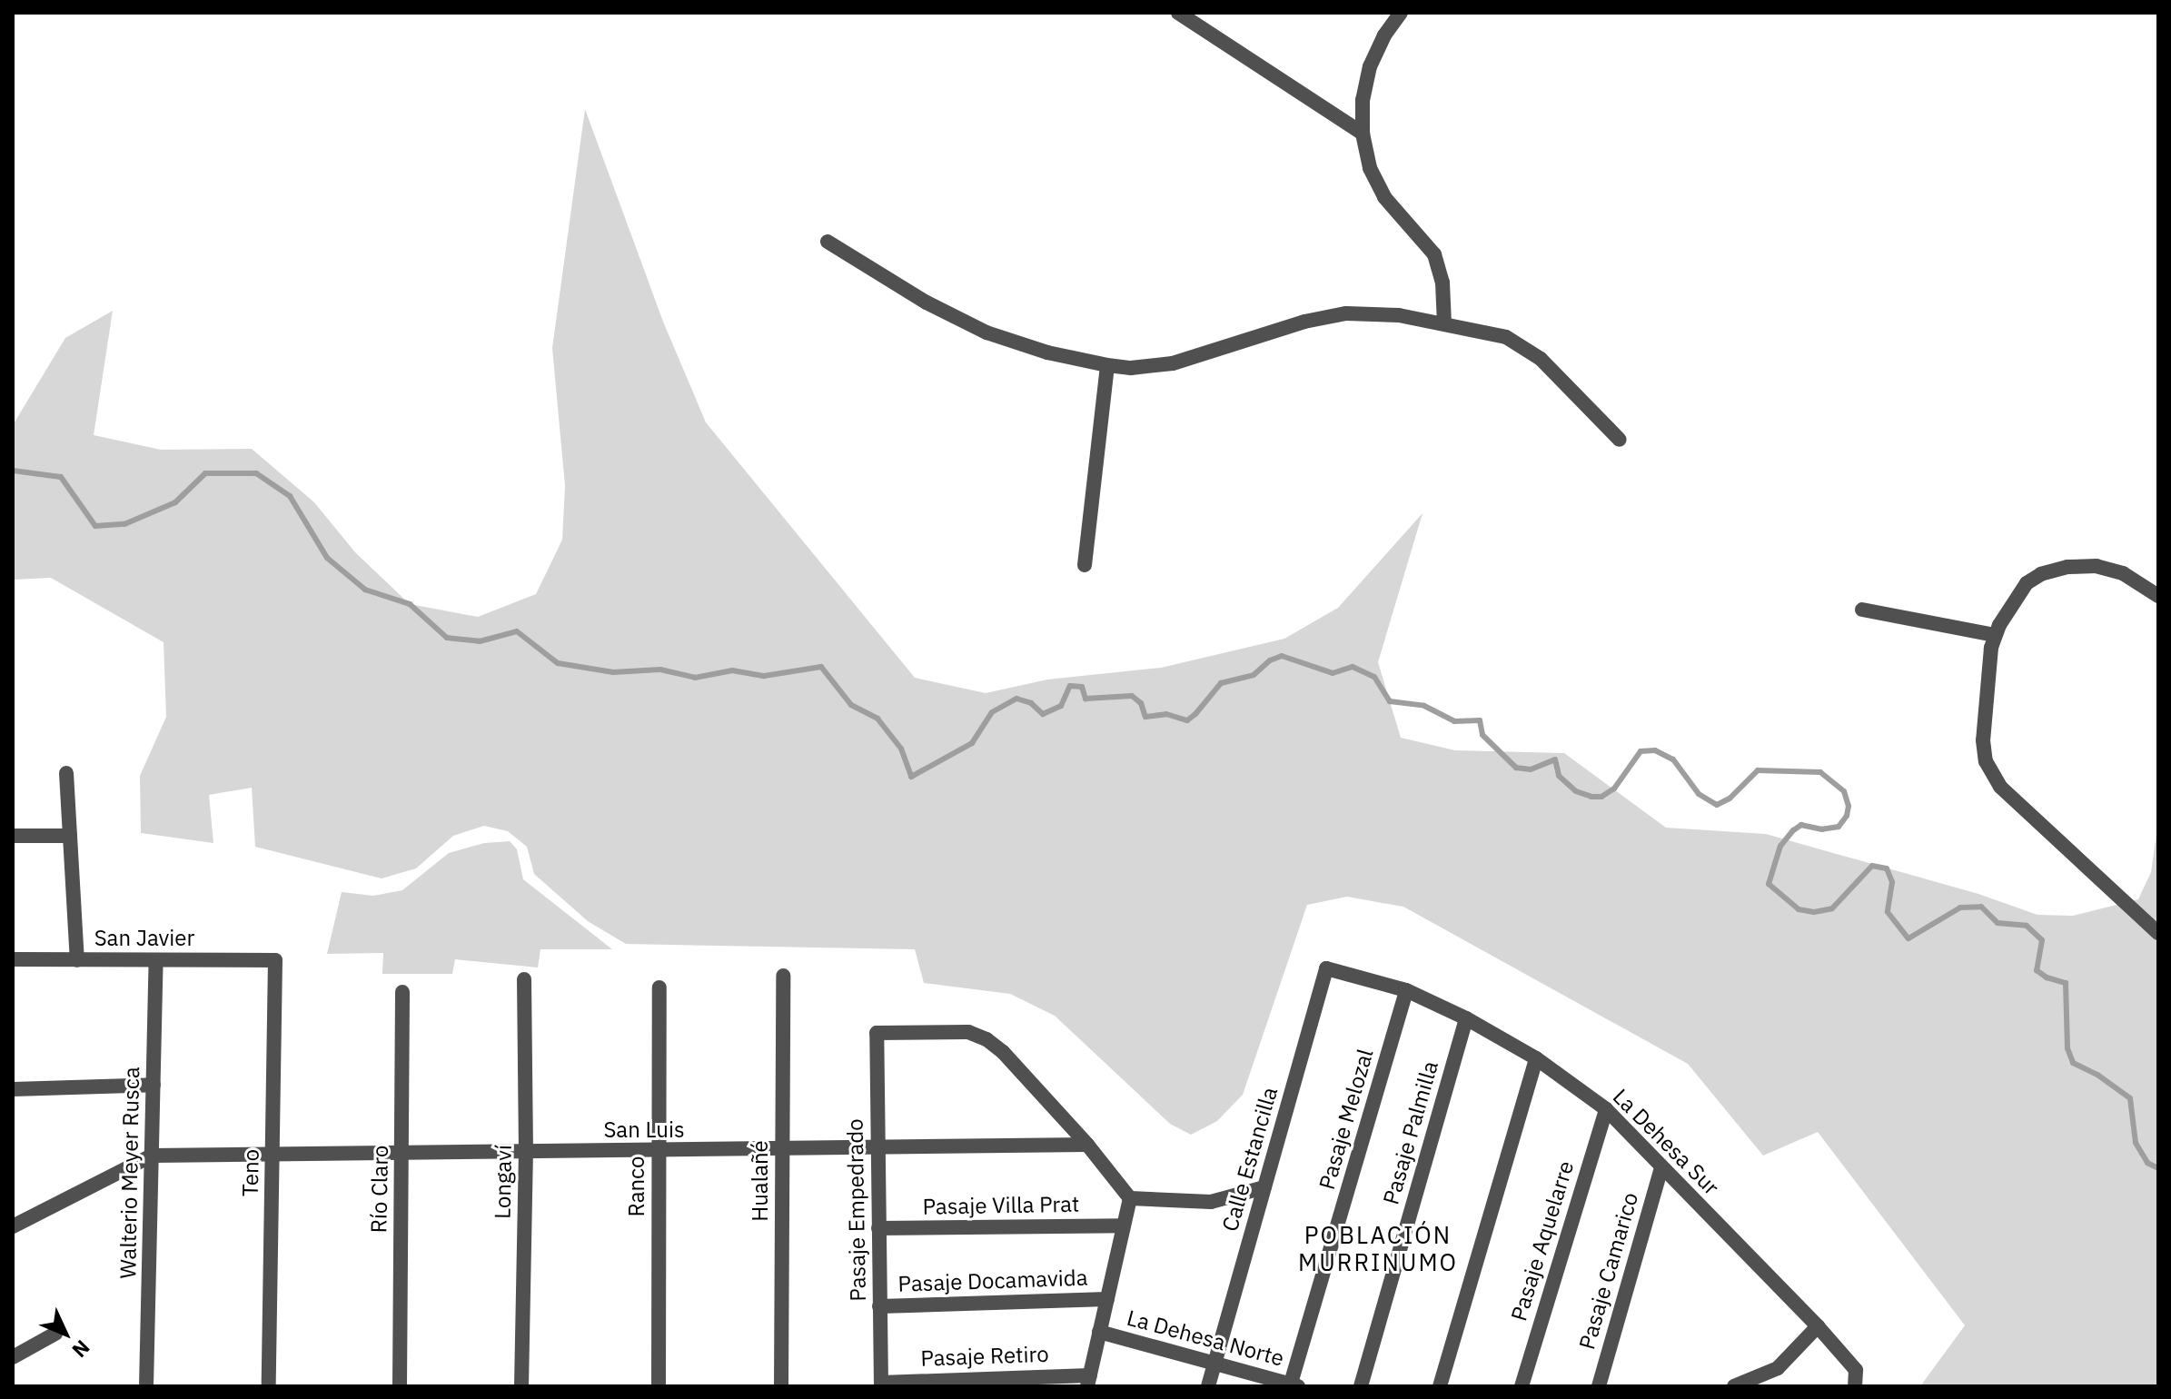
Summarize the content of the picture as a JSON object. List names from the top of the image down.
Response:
{
  "streets": {
    "street": [
      "San Javier",
      "Pasaje Melozal",
      "San Luis",
      "Pasaje Palmilla",
      "La Dehesa Sur",
      "Calle Estancilla",
      "Walterio Meyer Rusca",
      "Teno",
      "Hualañé",
      "Longaví",
      "Ranco",
      "Río Claro",
      "Pasaje Villa Prat",
      "Pasaje Empedrado",
      "Pasaje Aquelarre",
      "Pasaje Camarico",
      "Pasaje Docamavida",
      "La Dehesa Norte",
      "Pasaje Retiro"
    ]
  },
  "crossings": [
    ["San Javier", "Walterio Meyer Rusca"],
    ["San Javier", "Teno"],
    ["Pasaje Melozal", "La Dehesa Sur"],
    ["Pasaje Melozal", "La Dehesa Norte"],
    ["San Luis", "Walterio Meyer Rusca"],
    ["San Luis", "Teno"],
    ["San Luis", "Hualañé"],
    ["San Luis", "Longaví"],
    ["San Luis", "Ranco"],
    ["San Luis", "Río Claro"],
    ["San Luis", "Pasaje Empedrado"],
    ["Pasaje Palmilla", "La Dehesa Sur"],
    ["La Dehesa Sur", "Calle Estancilla"],
    ["La Dehesa Sur", "Pasaje Aquelarre"],
    ["La Dehesa Sur", "Pasaje Camarico"],
    ["Calle Estancilla", "La Dehesa Norte"],
    ["Pasaje Villa Prat", "Pasaje Empedrado"],
    ["Pasaje Empedrado", "Pasaje Docamavida"],
    ["Pasaje Empedrado", "Pasaje Retiro"]
  ],
  "districts": ["POBLACIÓN MURRINUMO"],
  "north": "bottom right"
}
